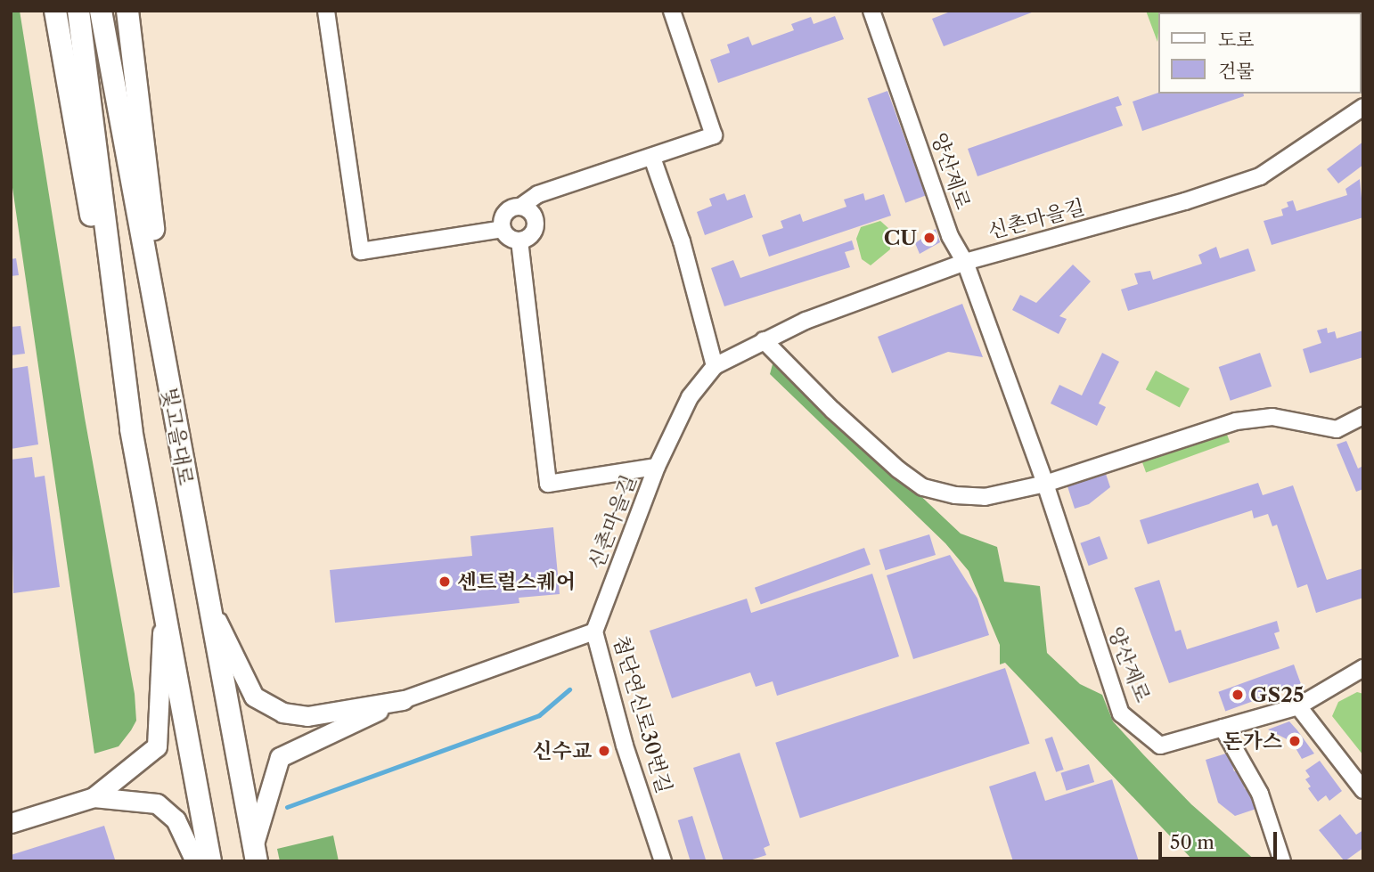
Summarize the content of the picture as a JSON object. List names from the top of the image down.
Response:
{
  "streets": {
    "main road": ["빛고을대로"],
    "street": ["양산제로", "신촌마을길", "첨단연신로30번길"]
  },
  "crossings": [
    ["양산제로", "신촌마을길"],
    ["신촌마을길", "첨단연신로30번길"]
  ],
  "places": [
    "CU",
    "센트럴스퀘어",
    "GS25",
    "돈가스",
    "신수교"
  ],
  "legend": ["도로", "건물"],
  "scale_bar": "50 m"
}
